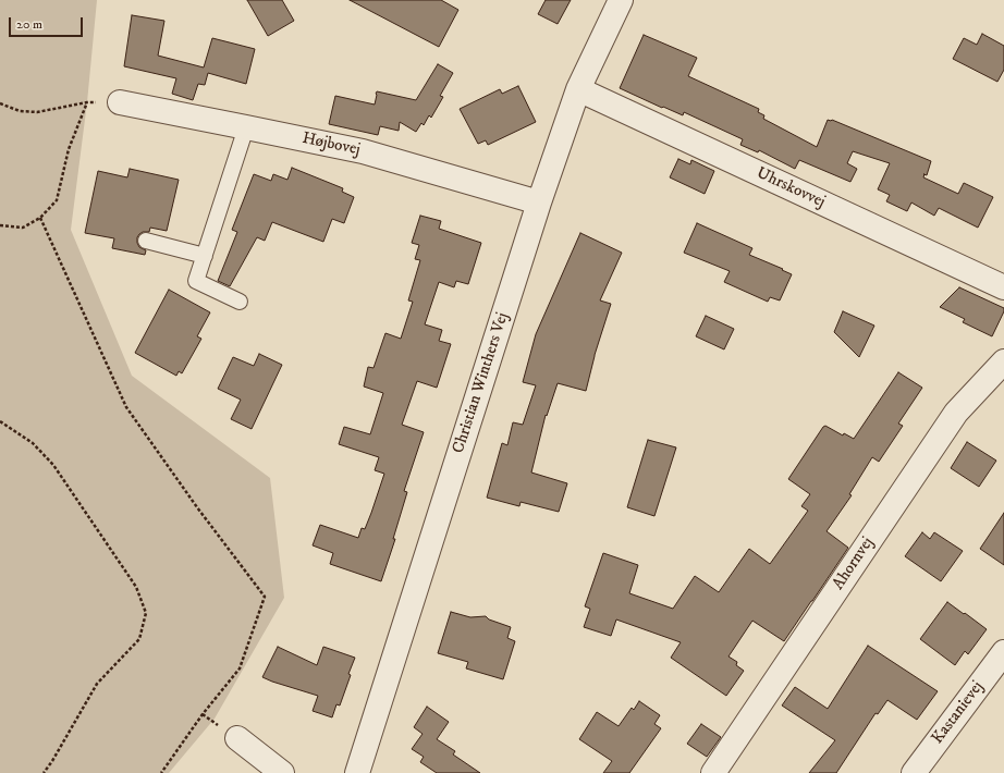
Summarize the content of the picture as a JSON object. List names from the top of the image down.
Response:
{
  "streets": {
    "street": [
      "Højbovej",
      "Uhrskovvej",
      "Christian Winthers Vej",
      "Ahornvej",
      "Kastanievej"
    ]
  },
  "crossings": [
    ["Højbovej", "Christian Winthers Vej"],
    ["Uhrskovvej", "Christian Winthers Vej"]
  ],
  "scale_bar": "20 m"
}
